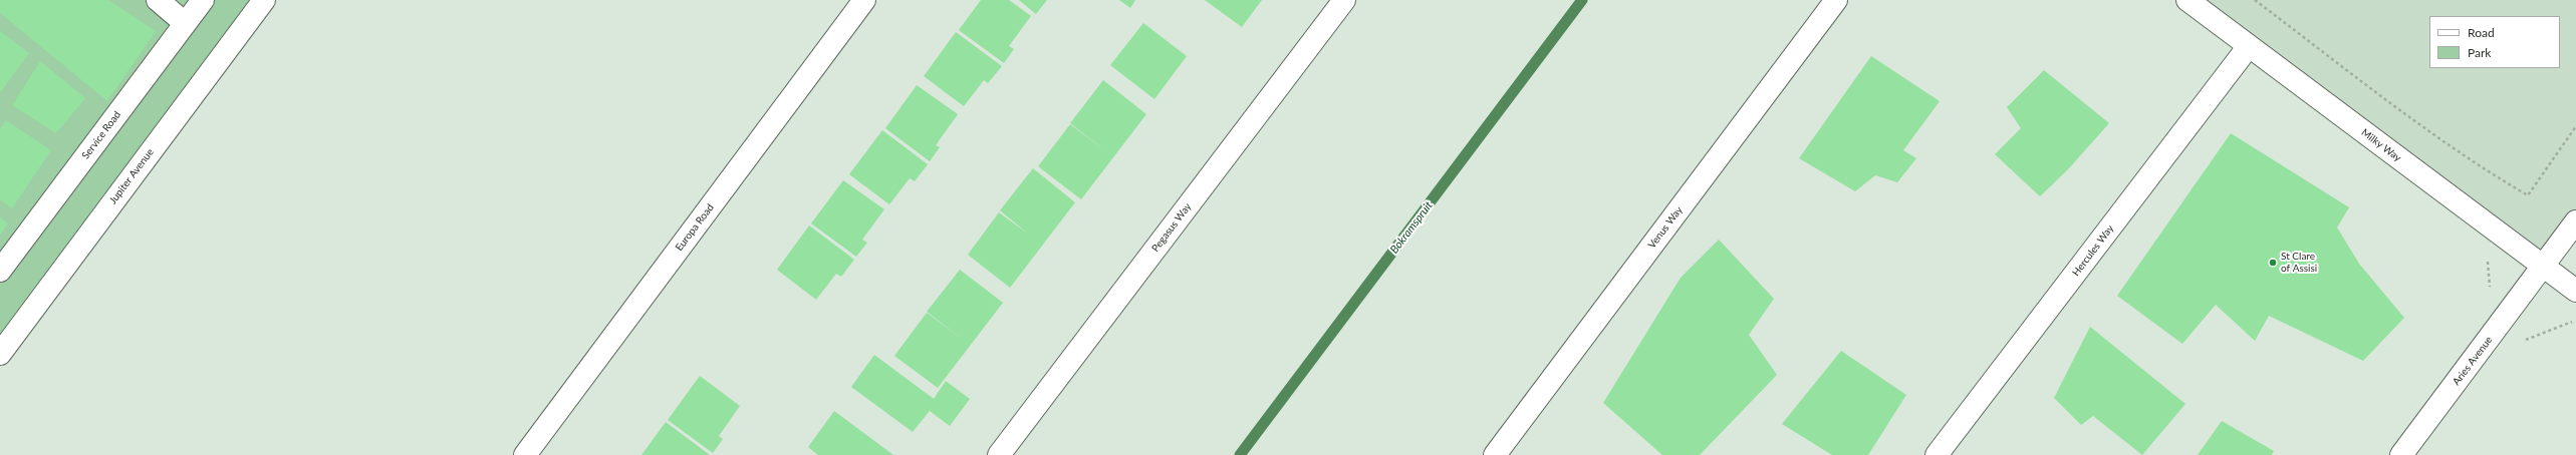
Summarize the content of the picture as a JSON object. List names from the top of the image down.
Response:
{
  "streets": {
    "street": [
      "Service Road",
      "Milky Way",
      "Jupiter Avenue",
      "Europa Road",
      "Pegasus Way",
      "Venus Way",
      "Hercules Way",
      "Aries Avenue"
    ]
  },
  "crossings": [
    ["Milky Way", "Hercules Way"],
    ["Milky Way", "Aries Avenue"]
  ],
  "water": ["Bokramspruit"],
  "places": ["St Clare of Assisi"],
  "legend": ["Road", "Park"]
}
